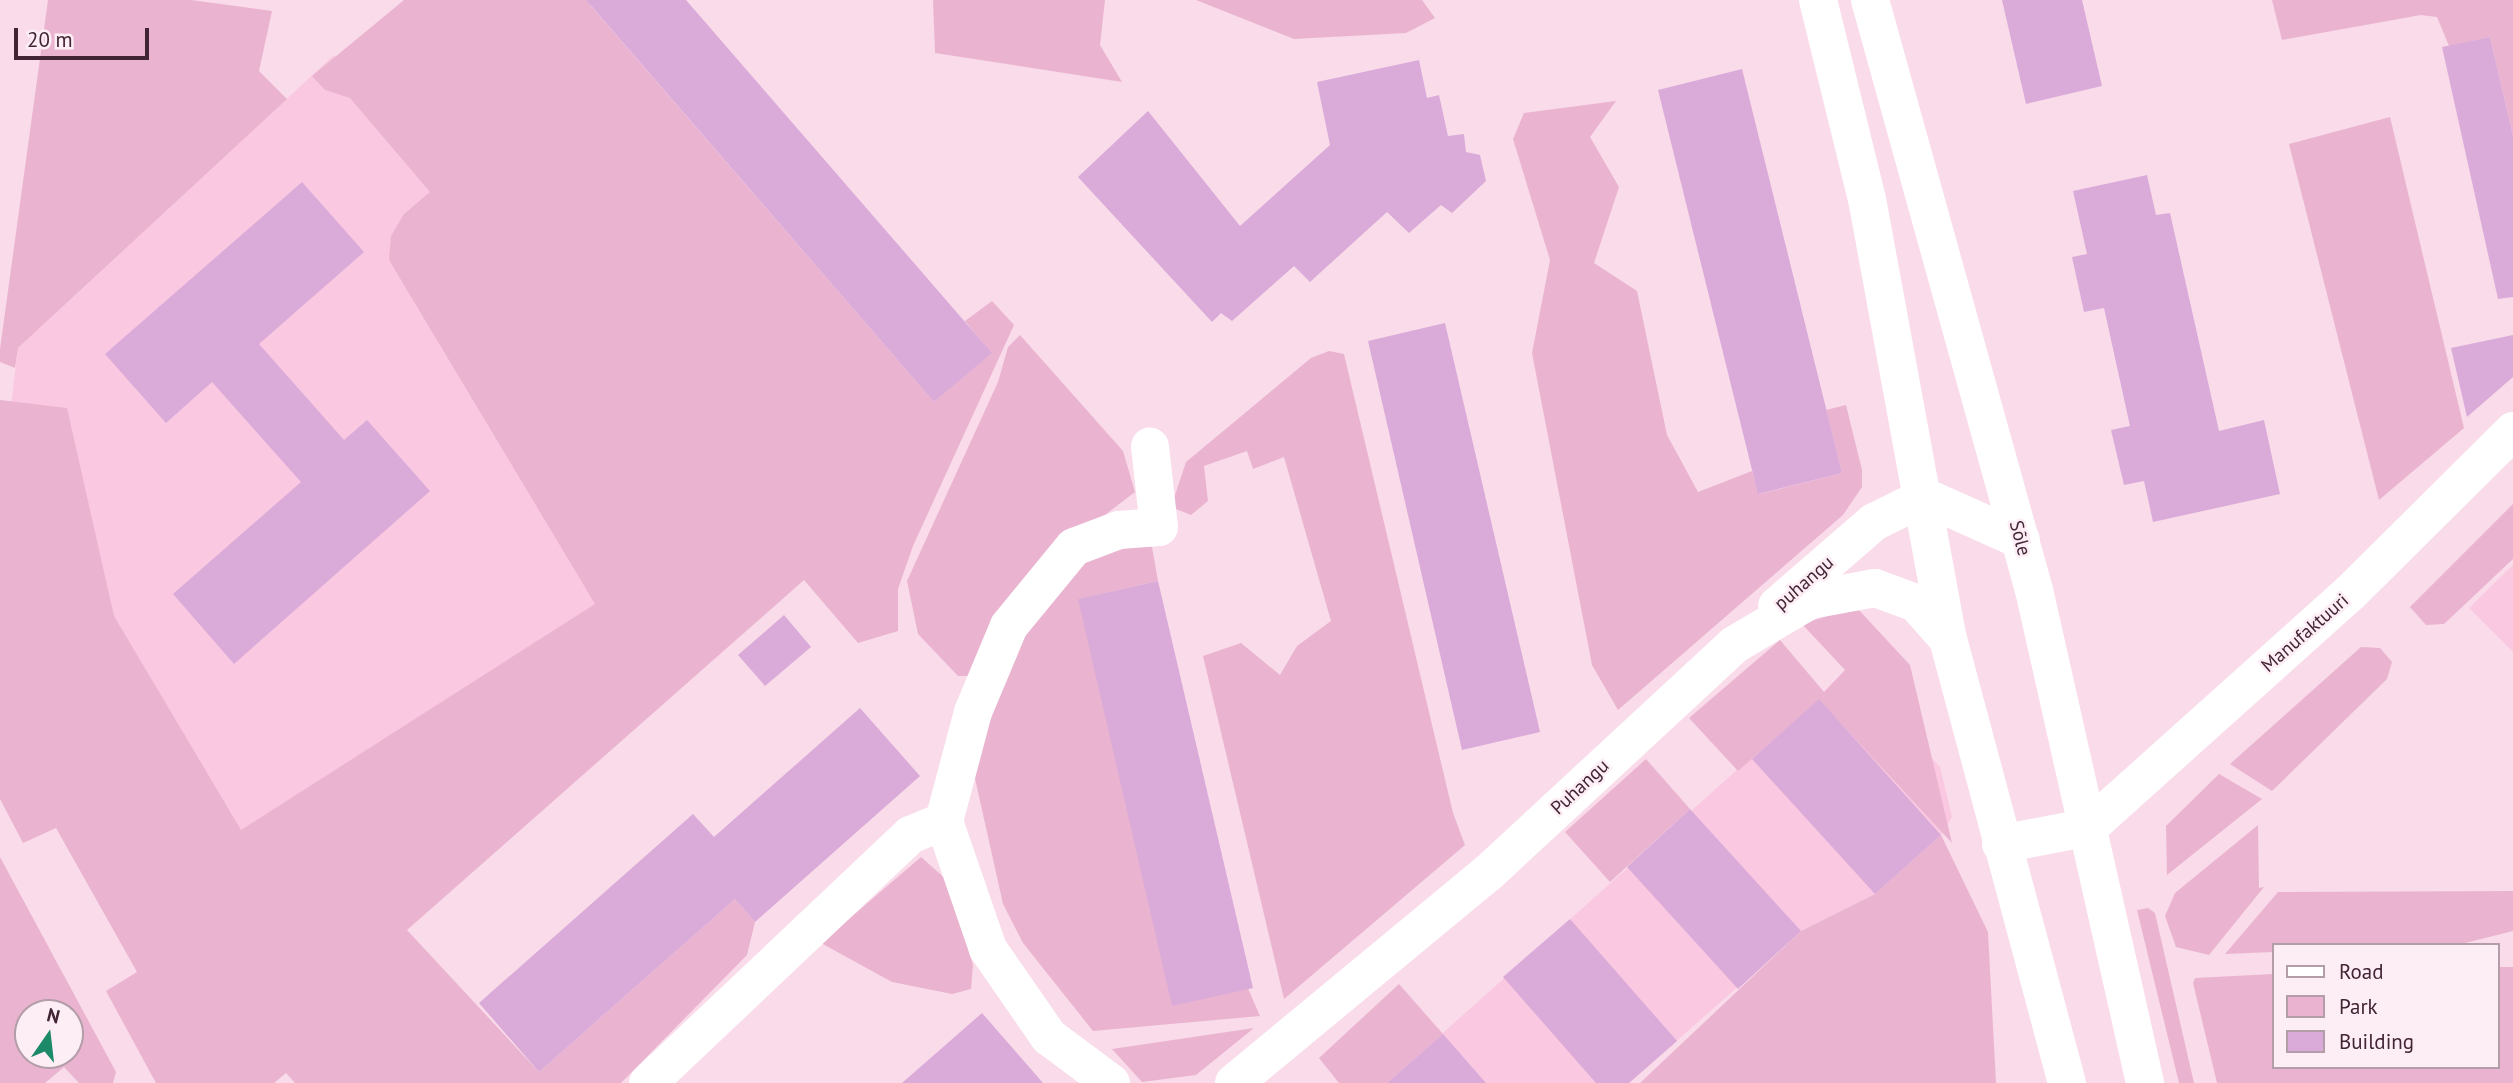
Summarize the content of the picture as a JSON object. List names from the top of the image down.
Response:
{
  "streets": {
    "street": [
      "Sõle",
      "puhangu",
      "Manufaktuuri",
      "Puhangu"
    ]
  },
  "crossings": [
    ["Sõle", "Manufaktuuri"],
    ["puhangu", "Puhangu"]
  ],
  "legend": ["Road", "Park", "Building"],
  "scale_bar": "20 m",
  "north": "top"
}
